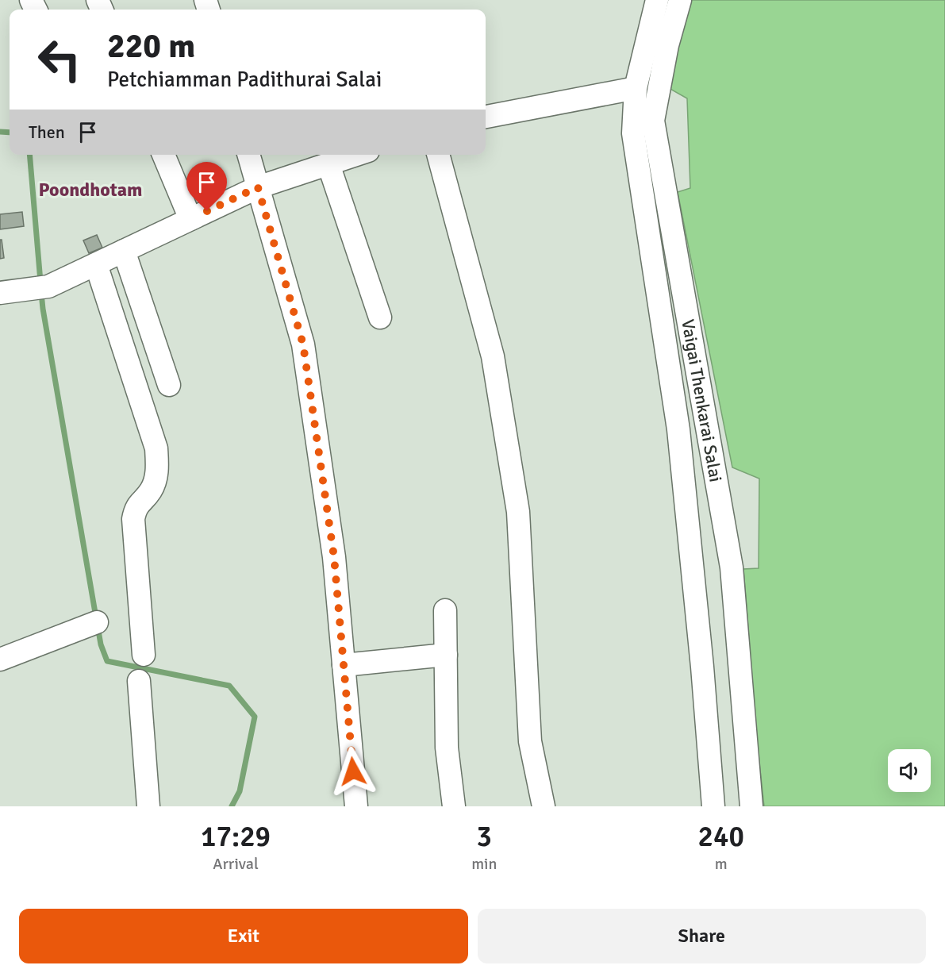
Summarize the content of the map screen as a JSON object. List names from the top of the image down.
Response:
{
  "streets": {
    "street": ["Vaigai Thenkarai Salai"]
  },
  "districts": ["Poondhotam"],
  "page": {
    "turn": ["220 m", "Petchiamman Padithurai Salai"],
    "then": "Then",
    "eta": [
      "17:29",
      "Arrival",
      "3",
      "min",
      "240",
      "m"
    ],
    "buttons": ["Exit", "Share"]
  }
}
